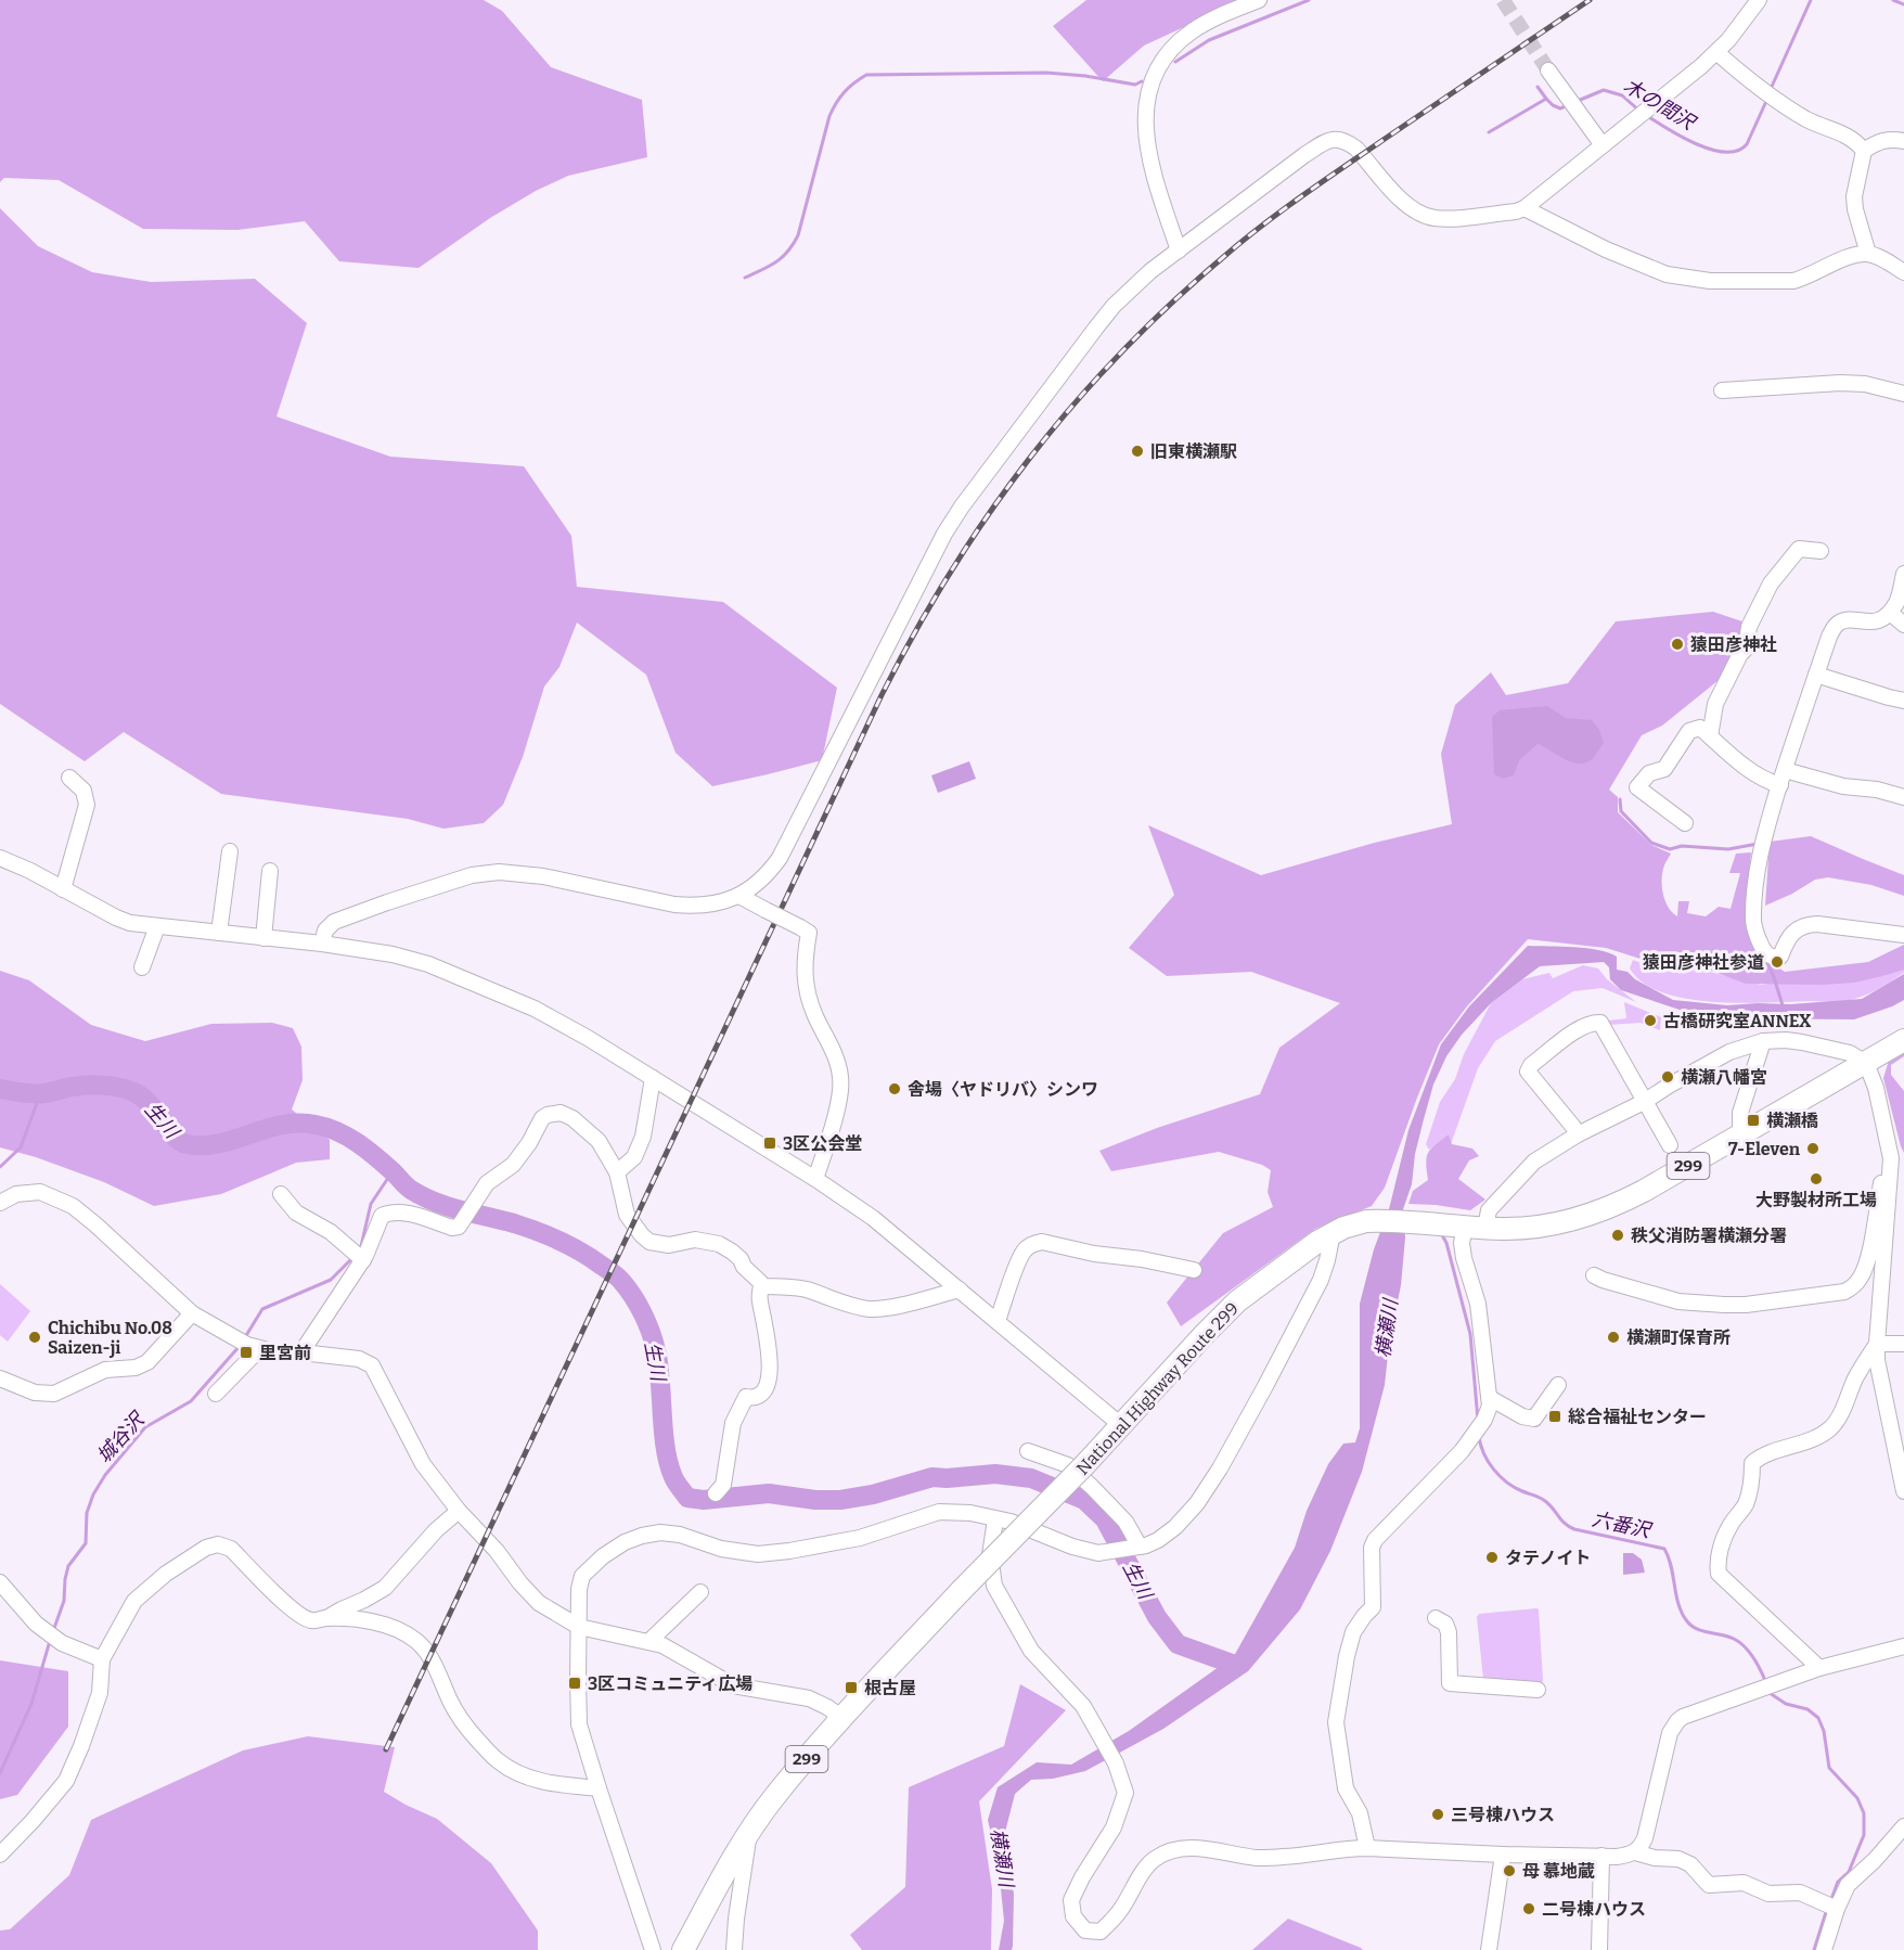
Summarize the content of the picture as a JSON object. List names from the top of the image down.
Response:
{
  "streets": {
    "highway": ["299", "National Highway Route 299"]
  },
  "water": [
    "木の間沢",
    "生川",
    "横瀬川",
    "城谷沢",
    "六番沢"
  ],
  "places": {
    "other": [
      "旧東横瀬駅",
      "猿田彦神社",
      "猿田彦神社参道",
      "古橋研究室ANNEX",
      "横瀬八幡宮",
      "舎場〈ヤドリバ〉シンワ",
      "7-Eleven",
      "大野製材所工場",
      "秩父消防署横瀬分署",
      "Chichibu No.08 Saizen-ji",
      "横瀬町保育所",
      "タテノイト",
      "三号棟ハウス",
      "母 慕地蔵",
      "二号棟ハウス"
    ],
    "transit": [
      "横瀬橋",
      "3区公会堂",
      "里宮前",
      "総合福祉センター",
      "3区コミュニティ広場",
      "根古屋"
    ]
  }
}
